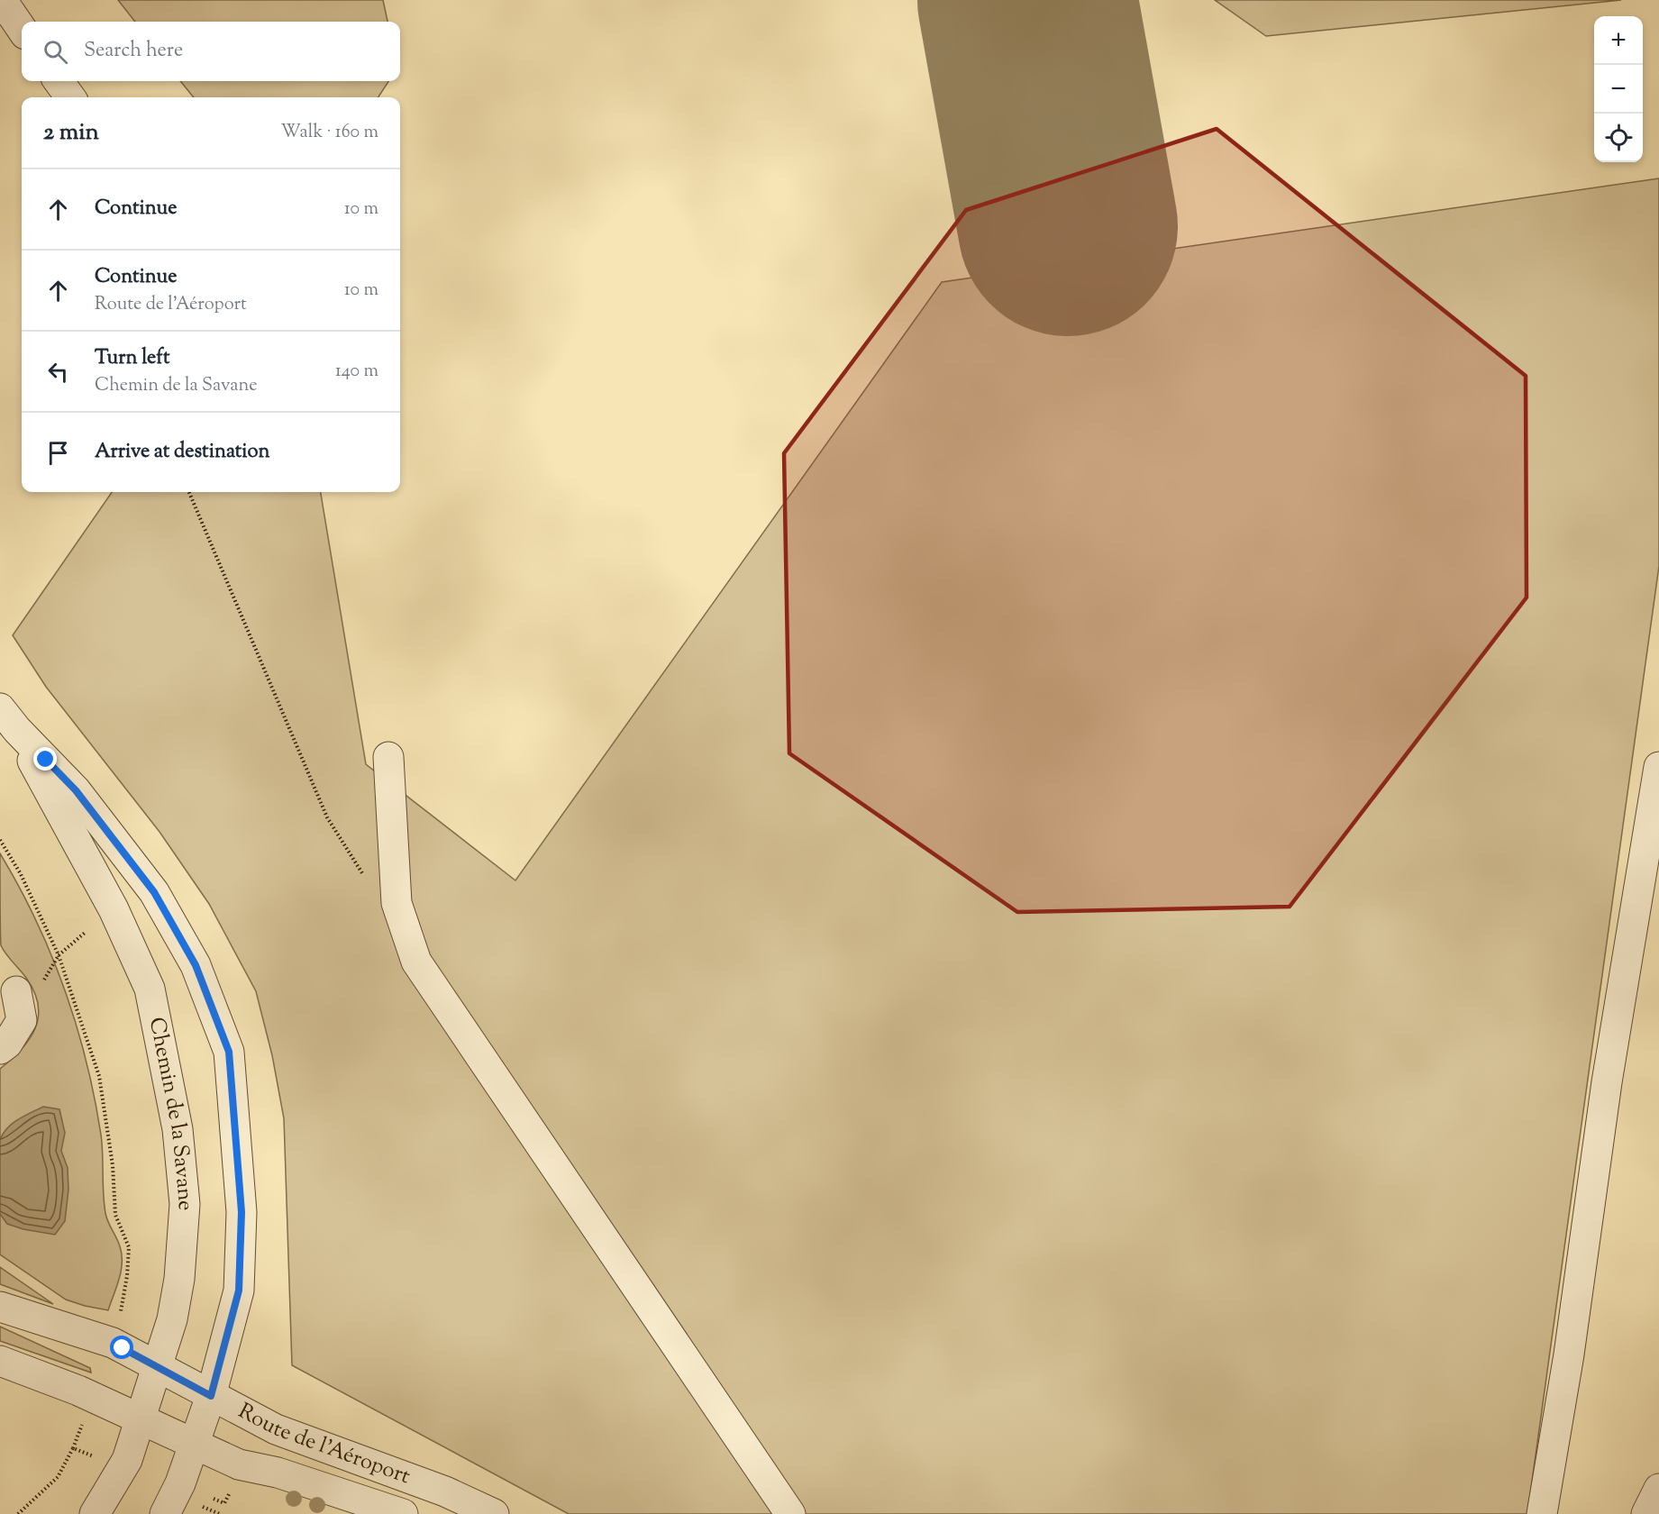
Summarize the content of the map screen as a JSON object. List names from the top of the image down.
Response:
{
  "streets": {
    "street": ["Chemin de la Savane", "Route de l'Aéroport"]
  },
  "crossings": [
    ["Chemin de la Savane", "Route de l'Aéroport"]
  ],
  "page": {
    "map_buttons": ["+", "−"],
    "search": "Search here",
    "heading": ["2 min", "Walk · 160 m"],
    "list": [
      ["Continue", "10 m"],
      ["Continue", "Route de l'Aéroport", "10 m"],
      ["Turn left", "Chemin de la Savane", "140 m"],
      "Arrive at destination"
    ]
  }
}
